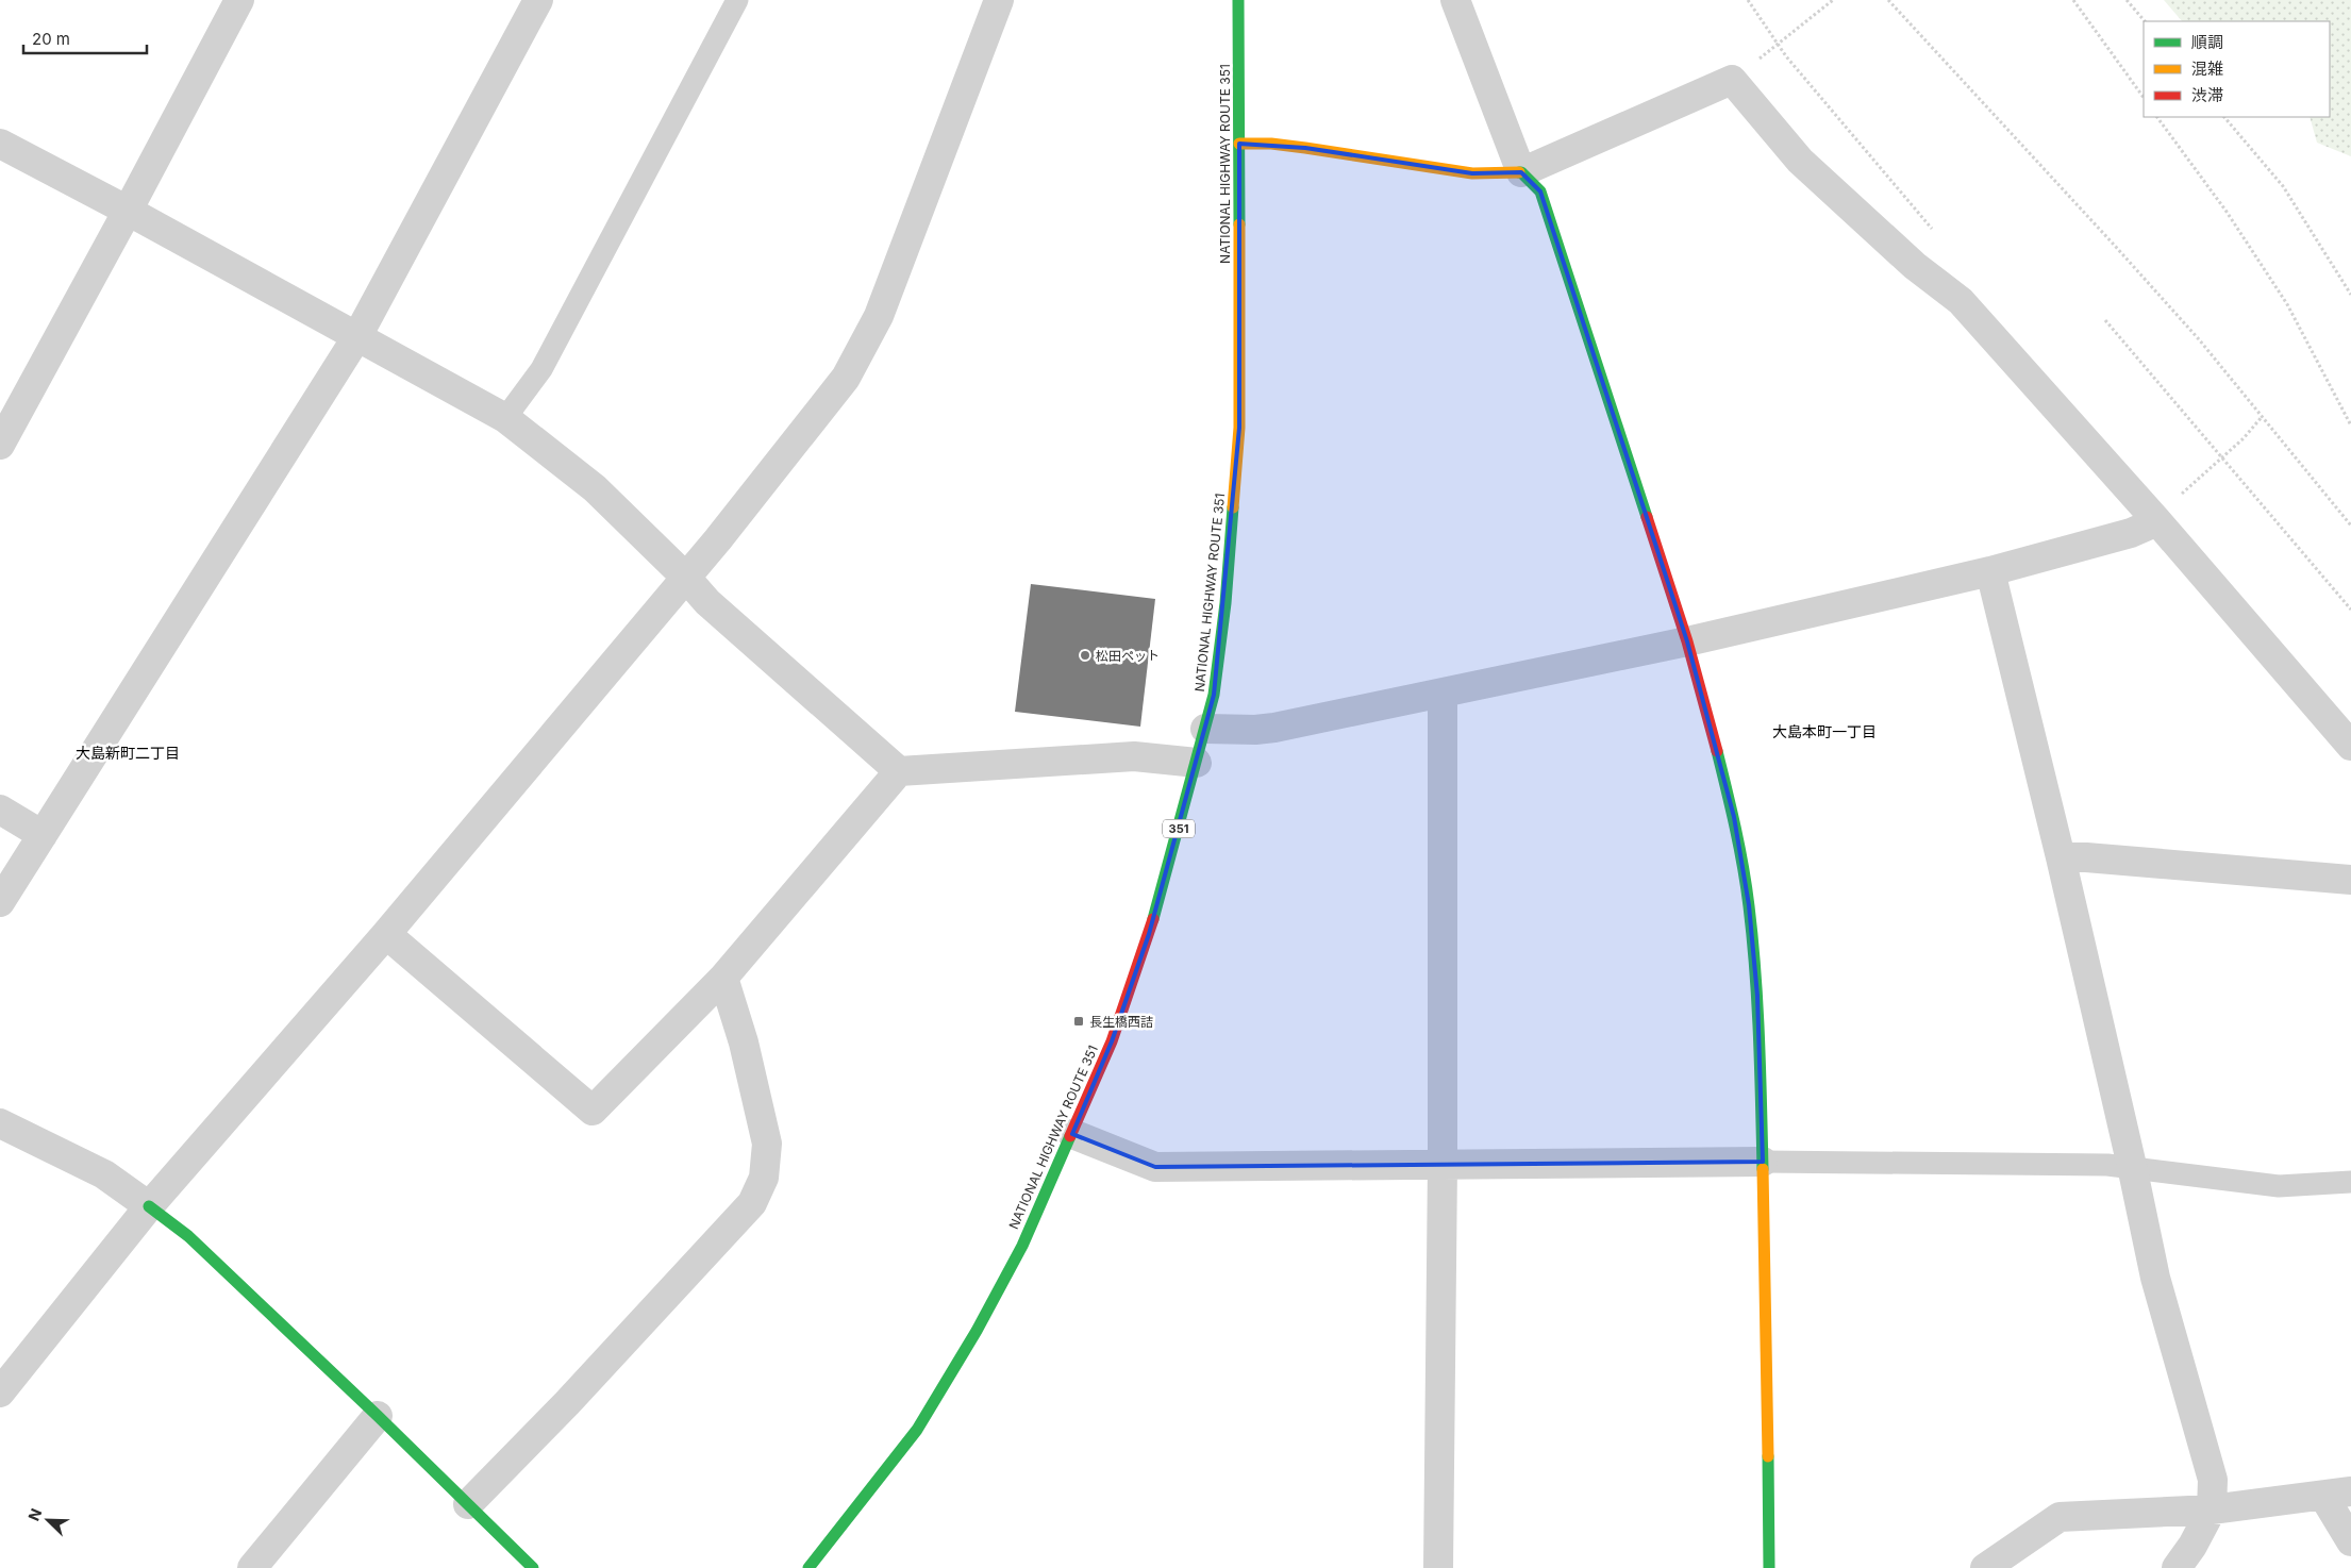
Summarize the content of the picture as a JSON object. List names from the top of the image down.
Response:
{
  "streets": {
    "main road": ["NATIONAL HIGHWAY ROUTE 351", "351"]
  },
  "districts": ["大島本町一丁目", "大島新町二丁目"],
  "places": {
    "other": ["松田ペット"],
    "transit": ["長生橋西詰"]
  },
  "legend": ["順調", "混雑", "渋滞"],
  "scale_bar": "20 m",
  "north": "top left"
}
